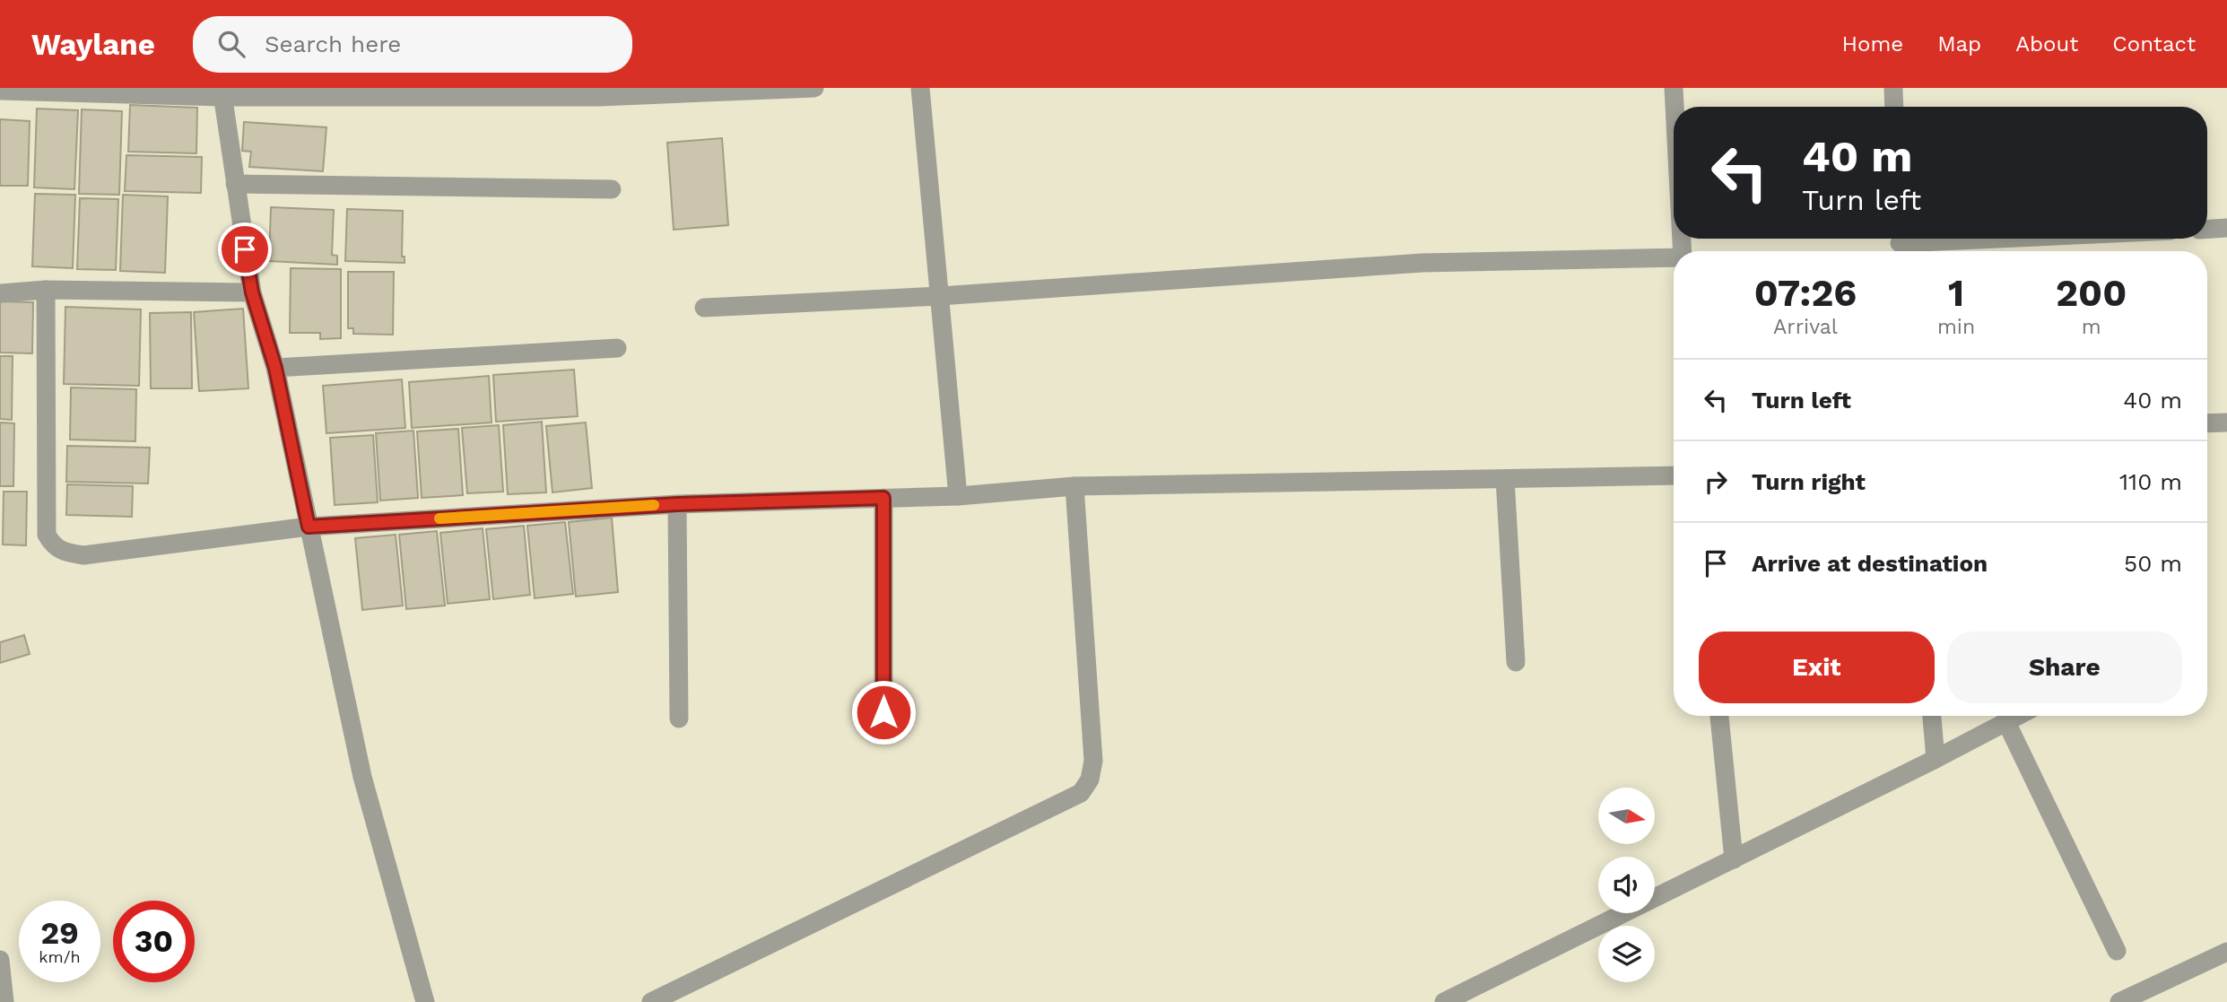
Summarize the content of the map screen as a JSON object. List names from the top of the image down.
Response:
{
  "north": "right",
  "page": {
    "header": "Waylane",
    "search": "Search here",
    "nav": [
      "Home",
      "Map",
      "About",
      "Contact"
    ],
    "turn": ["40 m", "Turn left"],
    "eta": [
      "07:26",
      "Arrival",
      "1",
      "min",
      "200",
      "m"
    ],
    "list": [
      {
        "name": "Turn left",
        "value": "40 m"
      },
      {
        "name": "Turn right",
        "value": "110 m"
      },
      {
        "name": "Arrive at destination",
        "value": "50 m"
      }
    ],
    "buttons": ["Exit", "Share"],
    "speed": "29 km/h",
    "limit": "30"
  }
}
